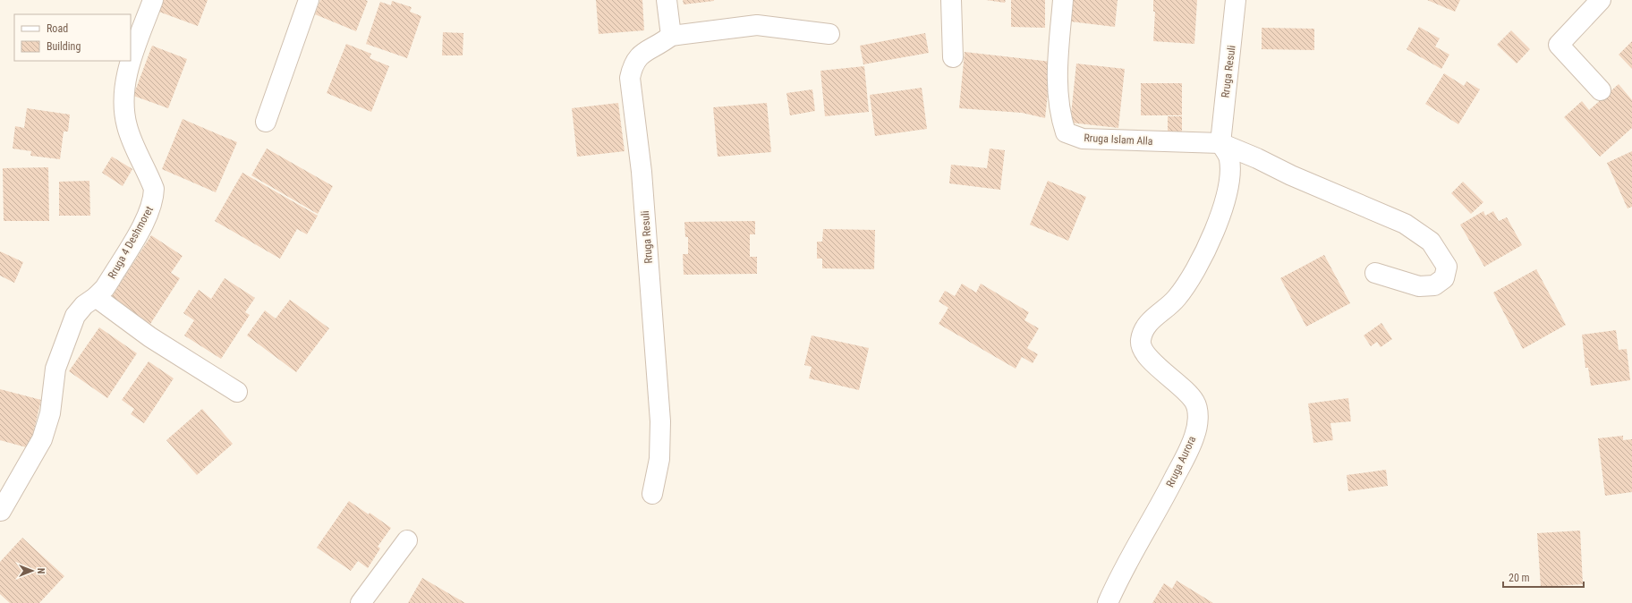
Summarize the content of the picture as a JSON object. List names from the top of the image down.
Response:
{
  "streets": {
    "street": [
      "Rruga Resuli",
      "Rruga Islam Alla",
      "Rruga 4 Deshmoret",
      "Rruga Aurora"
    ]
  },
  "crossings": [
    ["Rruga Resuli", "Rruga Islam Alla"],
    ["Rruga Resuli", "Rruga Aurora"],
    ["Rruga Islam Alla", "Rruga Aurora"]
  ],
  "legend": ["Road", "Building"],
  "scale_bar": "20 m",
  "north": "right"
}
